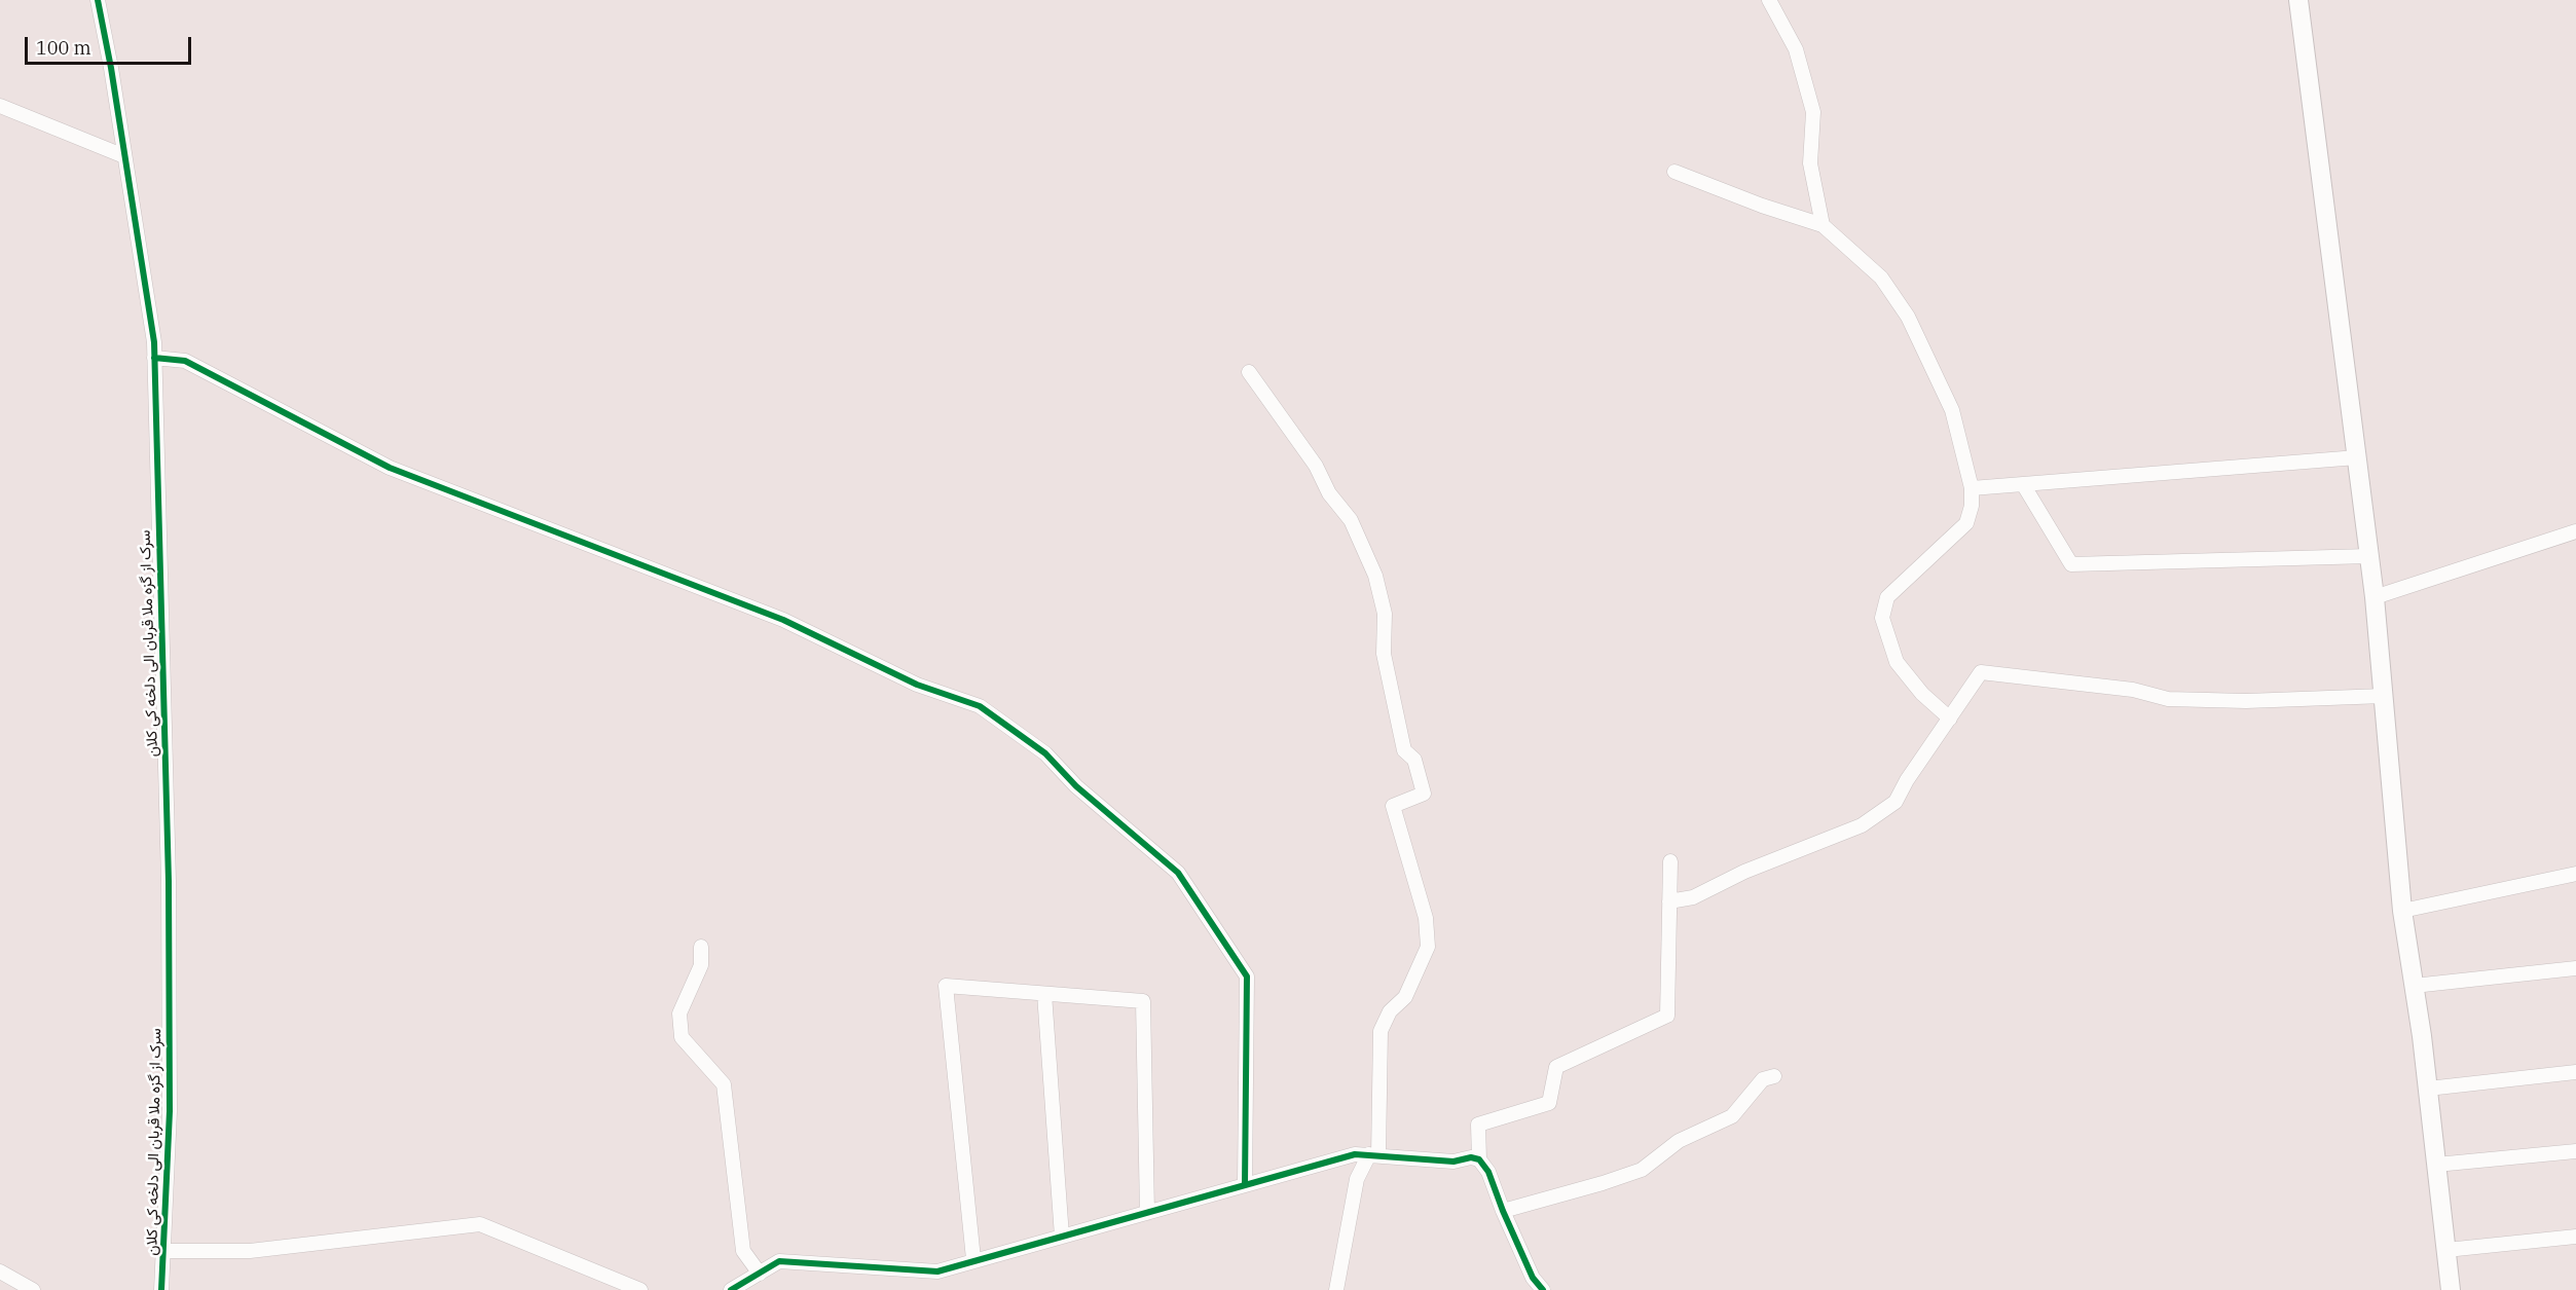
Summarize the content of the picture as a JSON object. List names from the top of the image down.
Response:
{
  "streets": {
    "street": ["سرک از گزه ملا قربان الی دلخه کی کلان"]
  },
  "scale_bar": "100 m"
}
